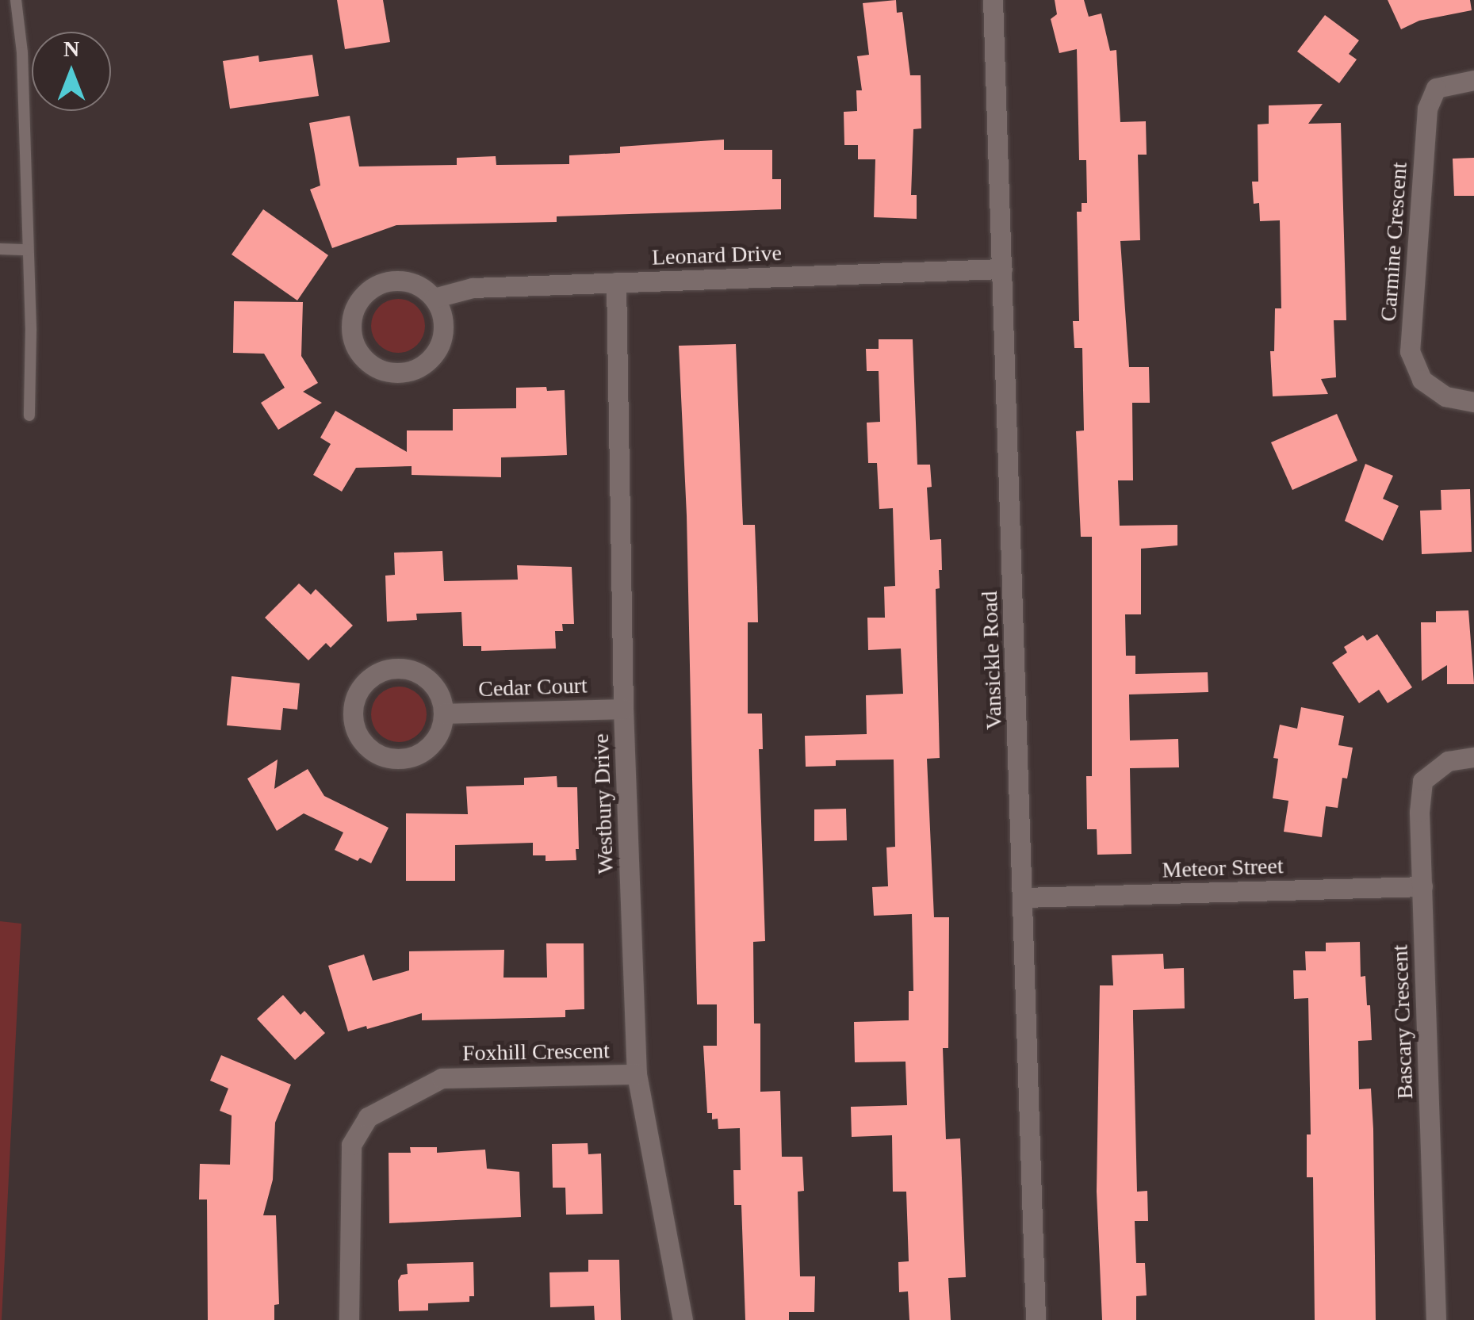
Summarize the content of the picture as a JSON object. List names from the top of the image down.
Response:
{
  "streets": {
    "street": [
      "Carmine Crescent",
      "Leonard Drive",
      "Vansickle Road",
      "Cedar Court",
      "Westbury Drive",
      "Meteor Street",
      "Bascary Crescent",
      "Foxhill Crescent"
    ]
  },
  "crossings": [
    ["Leonard Drive", "Vansickle Road"],
    ["Leonard Drive", "Westbury Drive"],
    ["Vansickle Road", "Meteor Street"],
    ["Cedar Court", "Westbury Drive"],
    ["Westbury Drive", "Foxhill Crescent"],
    ["Meteor Street", "Bascary Crescent"]
  ],
  "north": "top"
}
